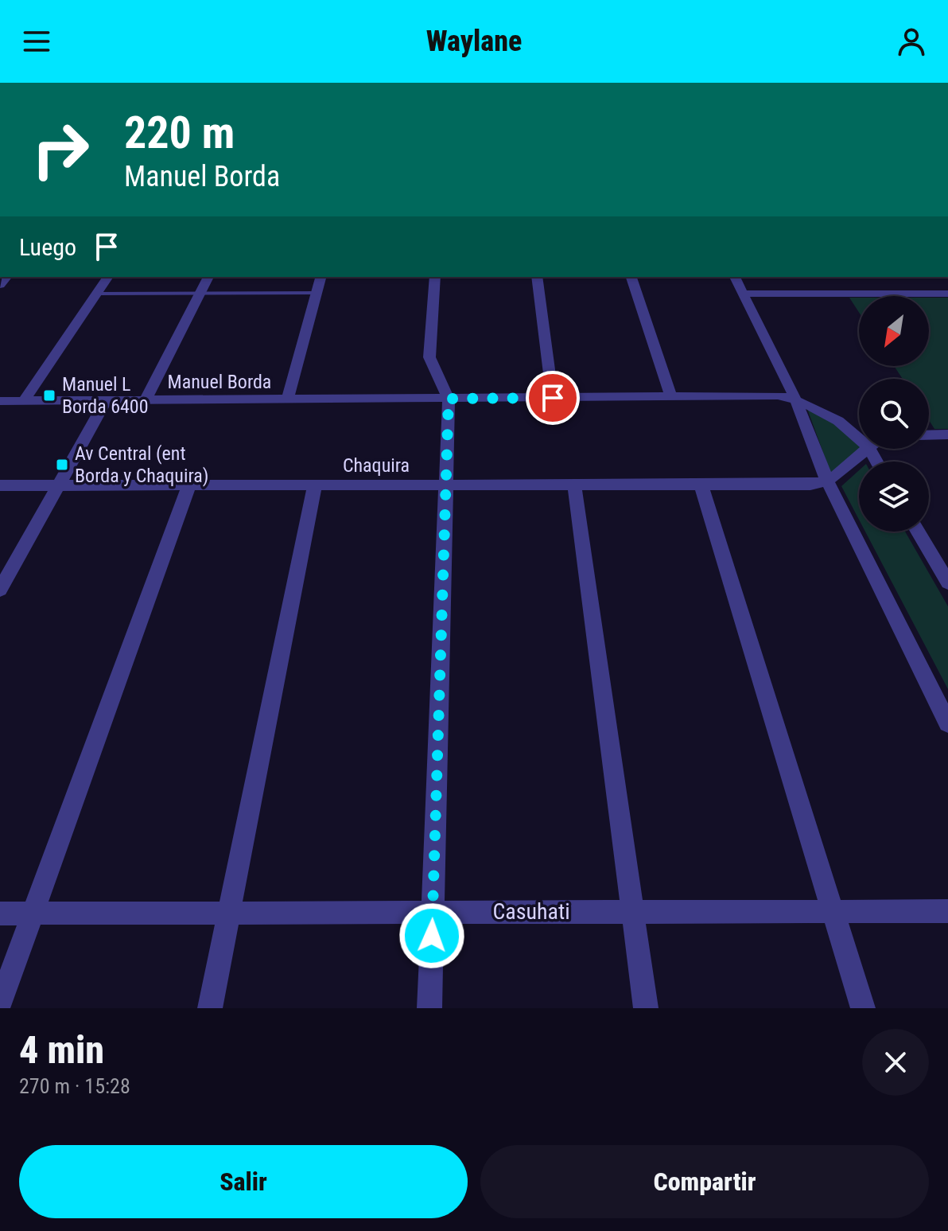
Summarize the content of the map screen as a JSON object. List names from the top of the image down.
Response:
{
  "streets": {
    "street": ["Manuel Borda", "Chaquira", "Casuhati"]
  },
  "places": {
    "transit": ["Manuel L Borda 6400", "Av Central (ent Borda y Chaquira)"]
  },
  "north": "bottom left",
  "page": {
    "header": "Waylane",
    "turn": ["220 m", "Manuel Borda"],
    "then": "Luego",
    "heading": ["4 min", "270 m · 15:28"],
    "buttons": ["Salir", "Compartir"]
  }
}
